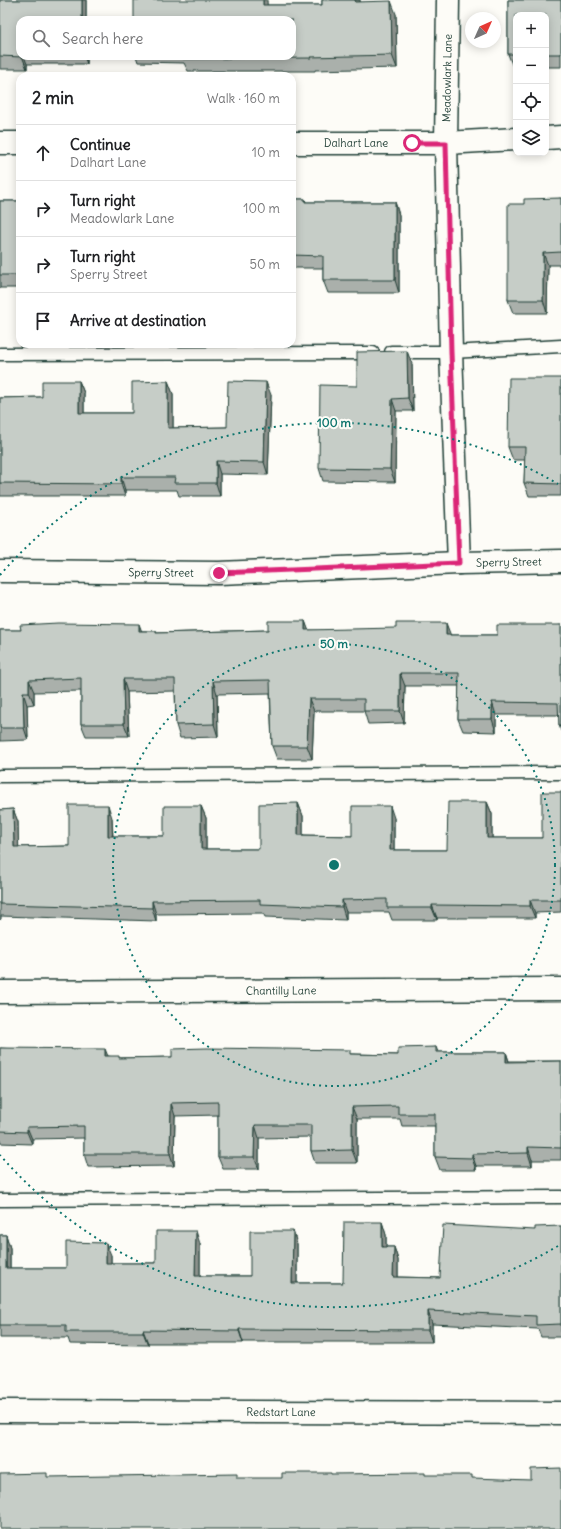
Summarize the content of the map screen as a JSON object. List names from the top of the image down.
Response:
{
  "streets": {
    "street": [
      "Meadowlark Lane",
      "Dalhart Lane",
      "Sperry Street",
      "Chantilly Lane",
      "Redstart Lane"
    ]
  },
  "crossings": [
    ["Meadowlark Lane", "Dalhart Lane"],
    ["Meadowlark Lane", "Sperry Street"]
  ],
  "north": "top right",
  "page": {
    "map_buttons": ["+", "−"],
    "search": "Search here",
    "heading": ["2 min", "Walk · 160 m"],
    "list": [
      ["Continue", "Dalhart Lane", "10 m"],
      ["Turn right", "Meadowlark Lane", "100 m"],
      ["Turn right", "Sperry Street", "50 m"],
      "Arrive at destination"
    ]
  },
  "rings": ["100 m", "50 m"]
}
